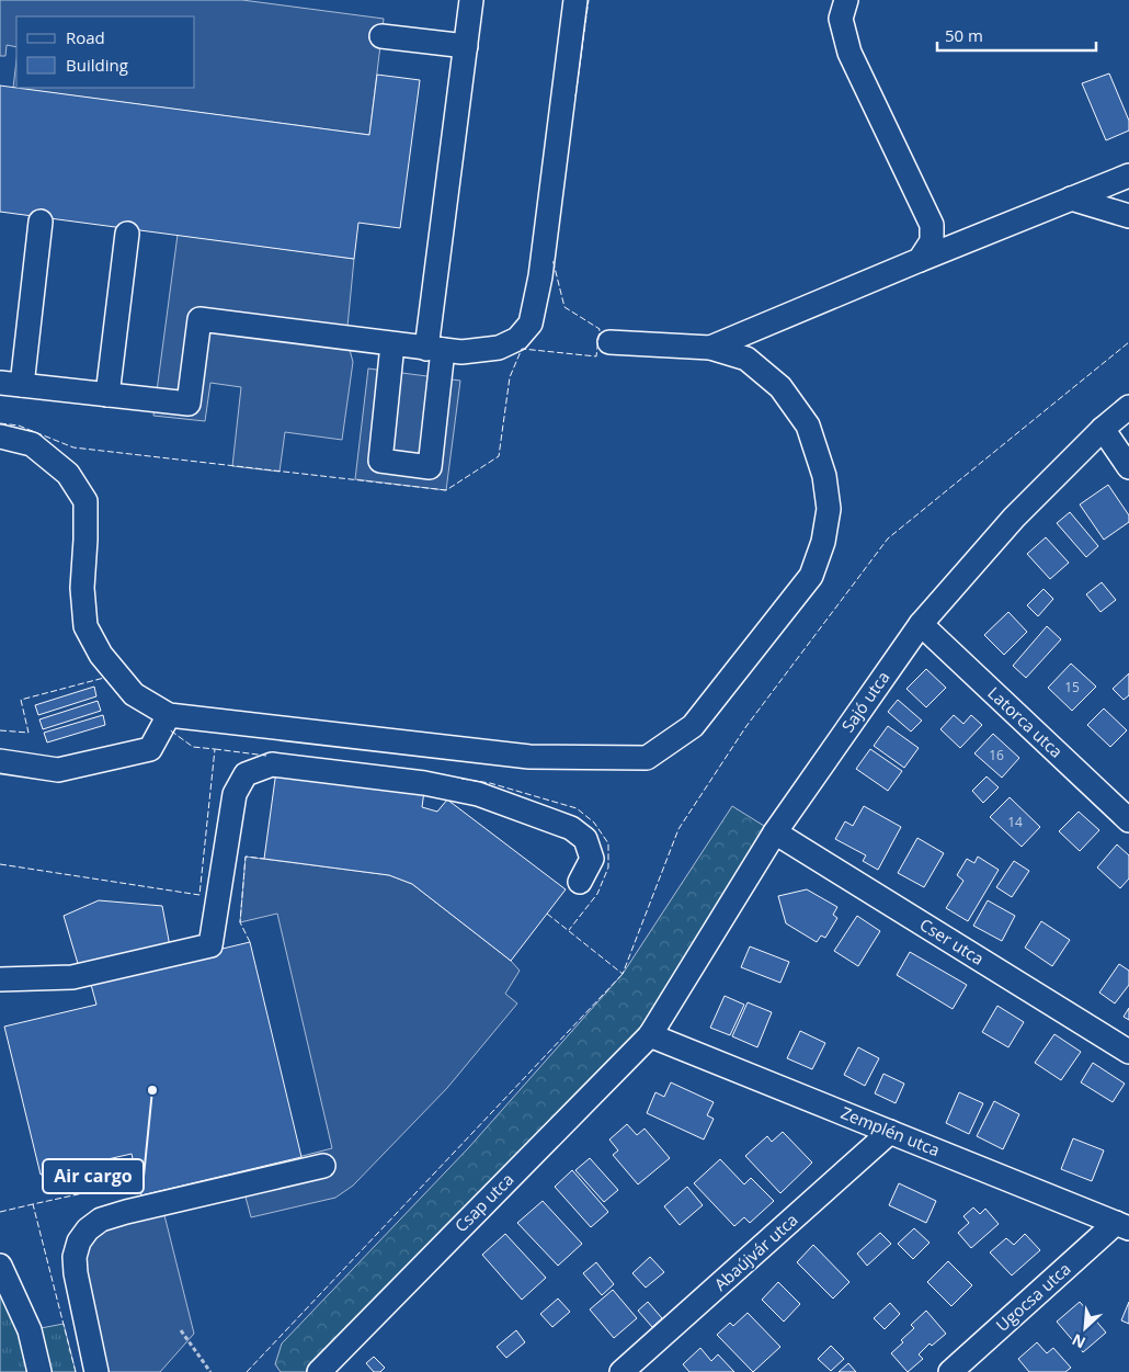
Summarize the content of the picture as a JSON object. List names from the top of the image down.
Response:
{
  "streets": {
    "street": [
      "Sajó utca",
      "Latorca utca",
      "Cser utca",
      "Zemplén utca",
      "Csap utca",
      "Abaújvár utca",
      "Ugocsa utca"
    ]
  },
  "crossings": [
    ["Sajó utca", "Latorca utca"],
    ["Sajó utca", "Cser utca"],
    ["Sajó utca", "Zemplén utca"],
    ["Sajó utca", "Csap utca"],
    ["Zemplén utca", "Csap utca"],
    ["Zemplén utca", "Abaújvár utca"],
    ["Zemplén utca", "Ugocsa utca"]
  ],
  "places": ["Air cargo"],
  "house_numbers": ["15", "16", "14"],
  "legend": ["Road", "Building"],
  "scale_bar": "50 m",
  "north": "bottom left"
}
